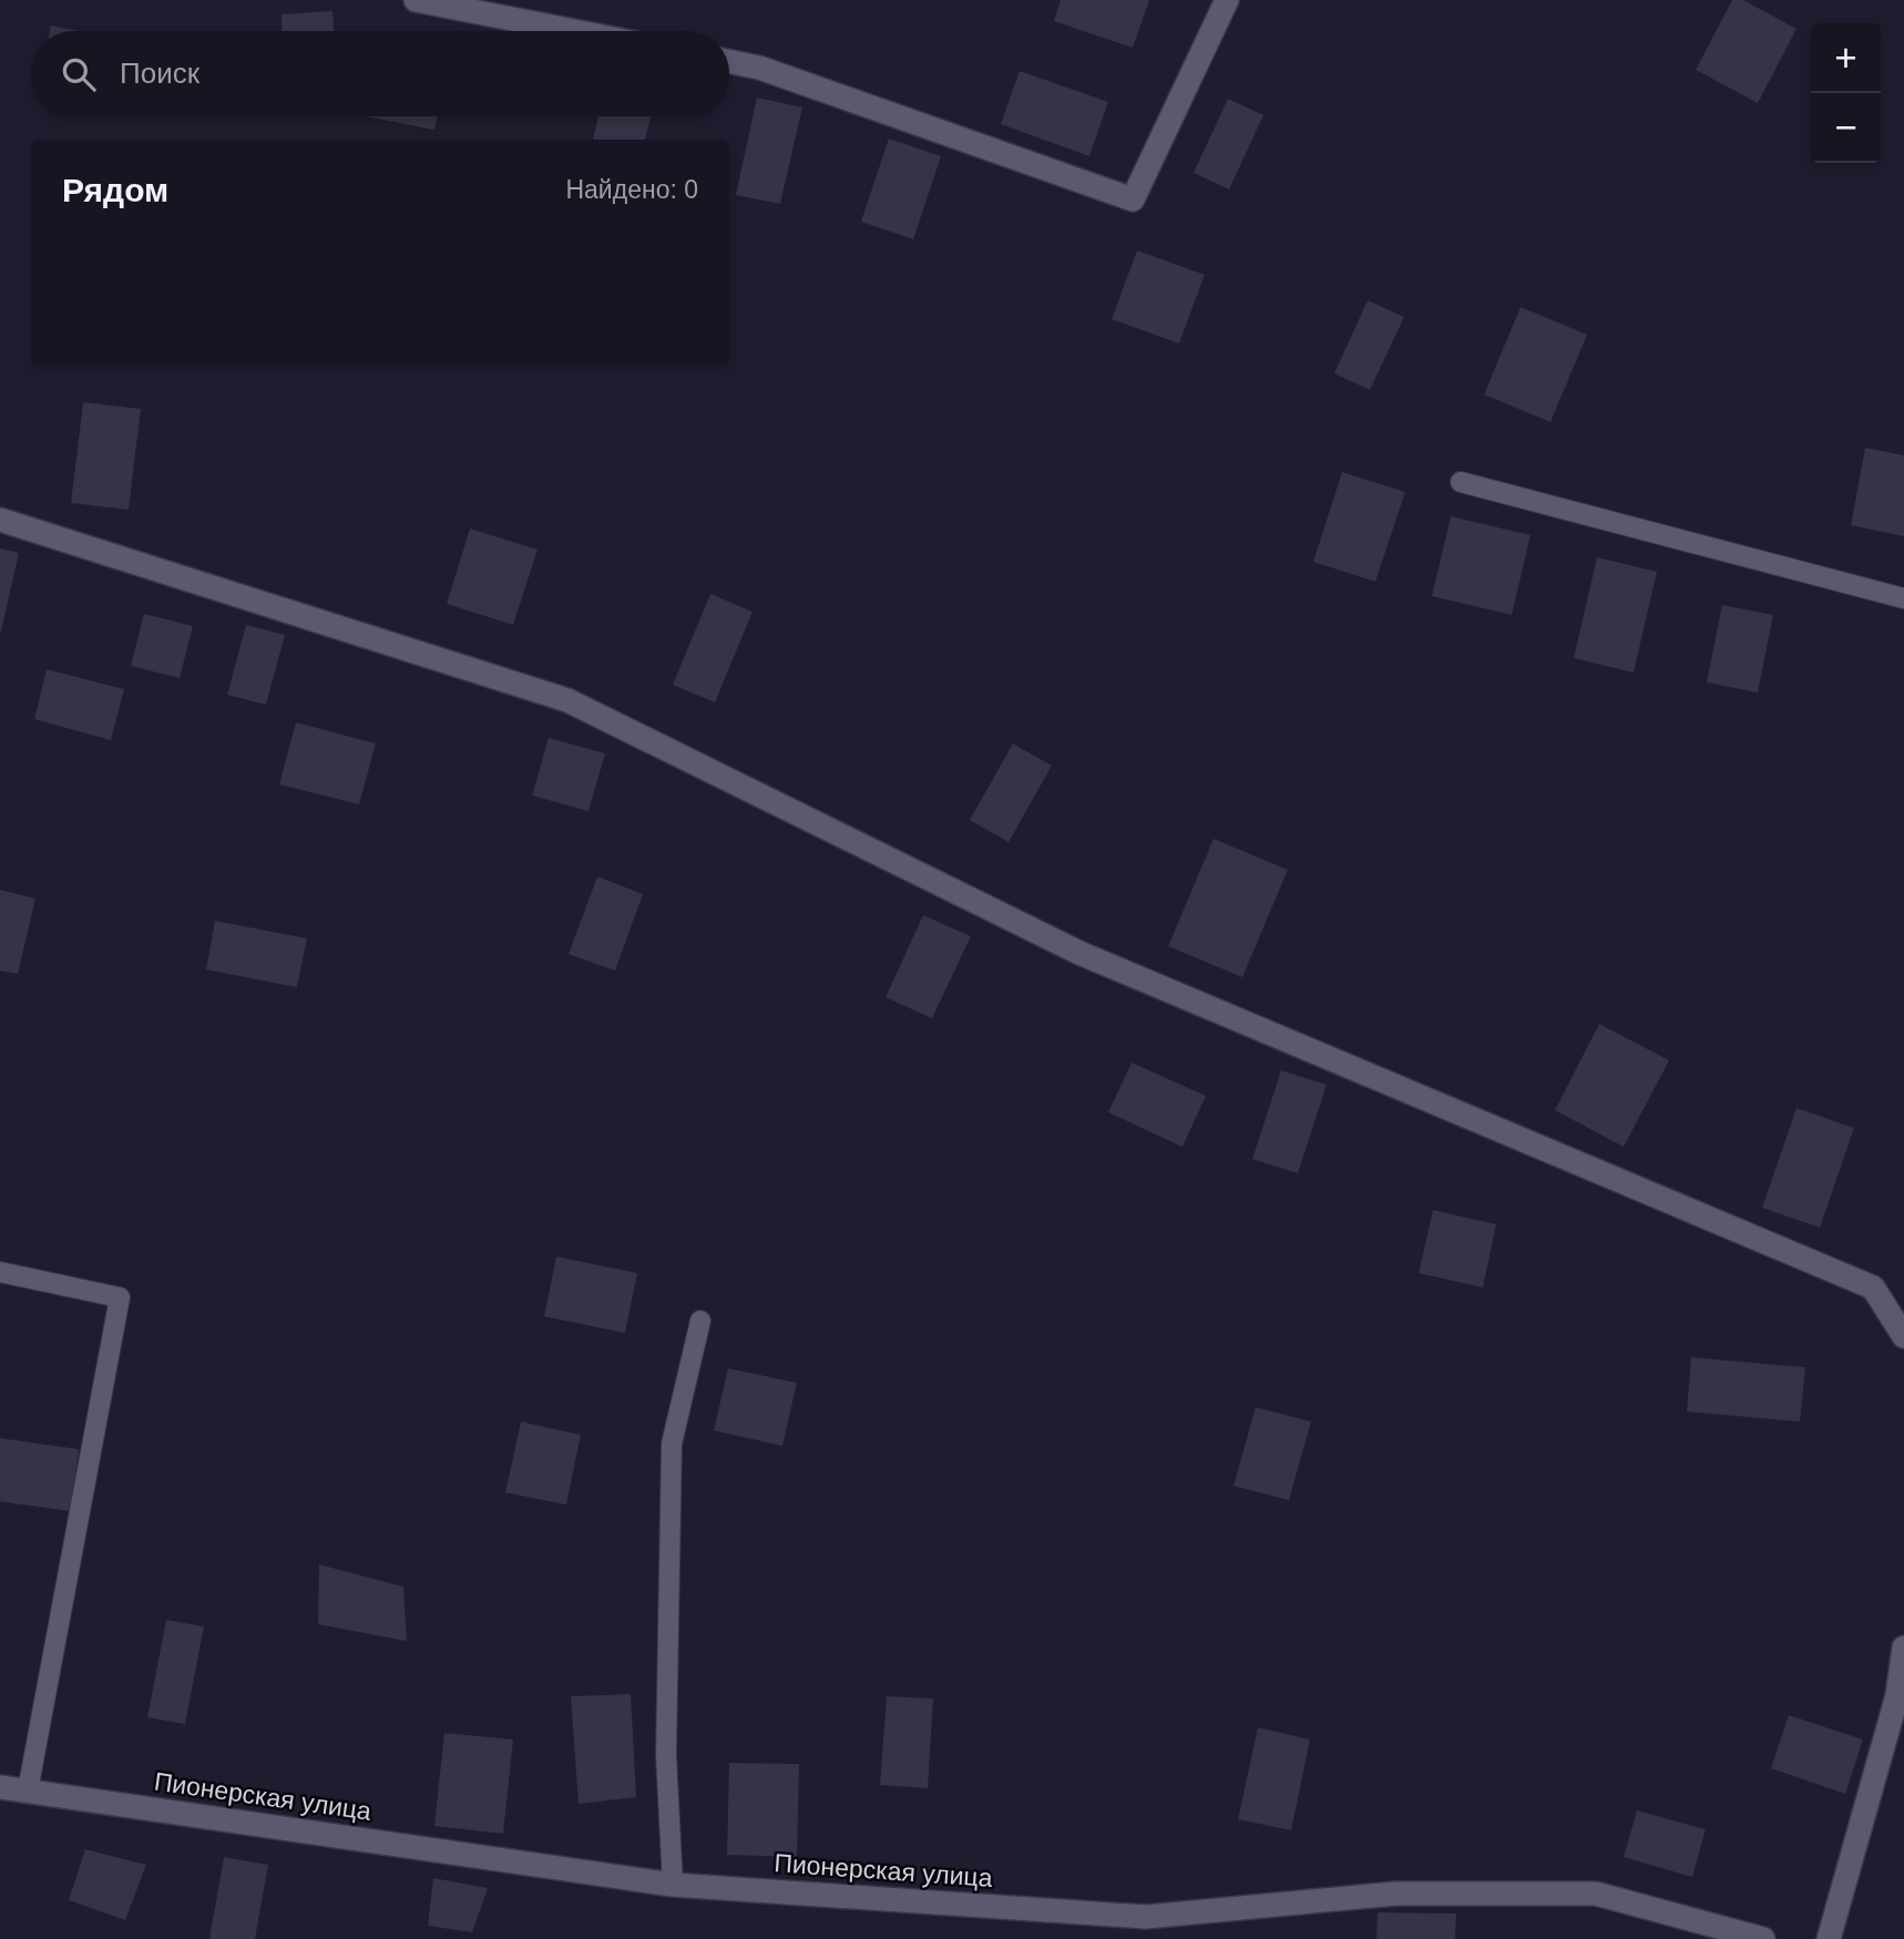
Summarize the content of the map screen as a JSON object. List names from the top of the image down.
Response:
{
  "streets": {
    "street": ["Пионерская улица"]
  },
  "page": {
    "map_buttons": ["+", "−"],
    "search": "Поиск",
    "heading": ["Рядом", "Найдено: 0"]
  }
}
